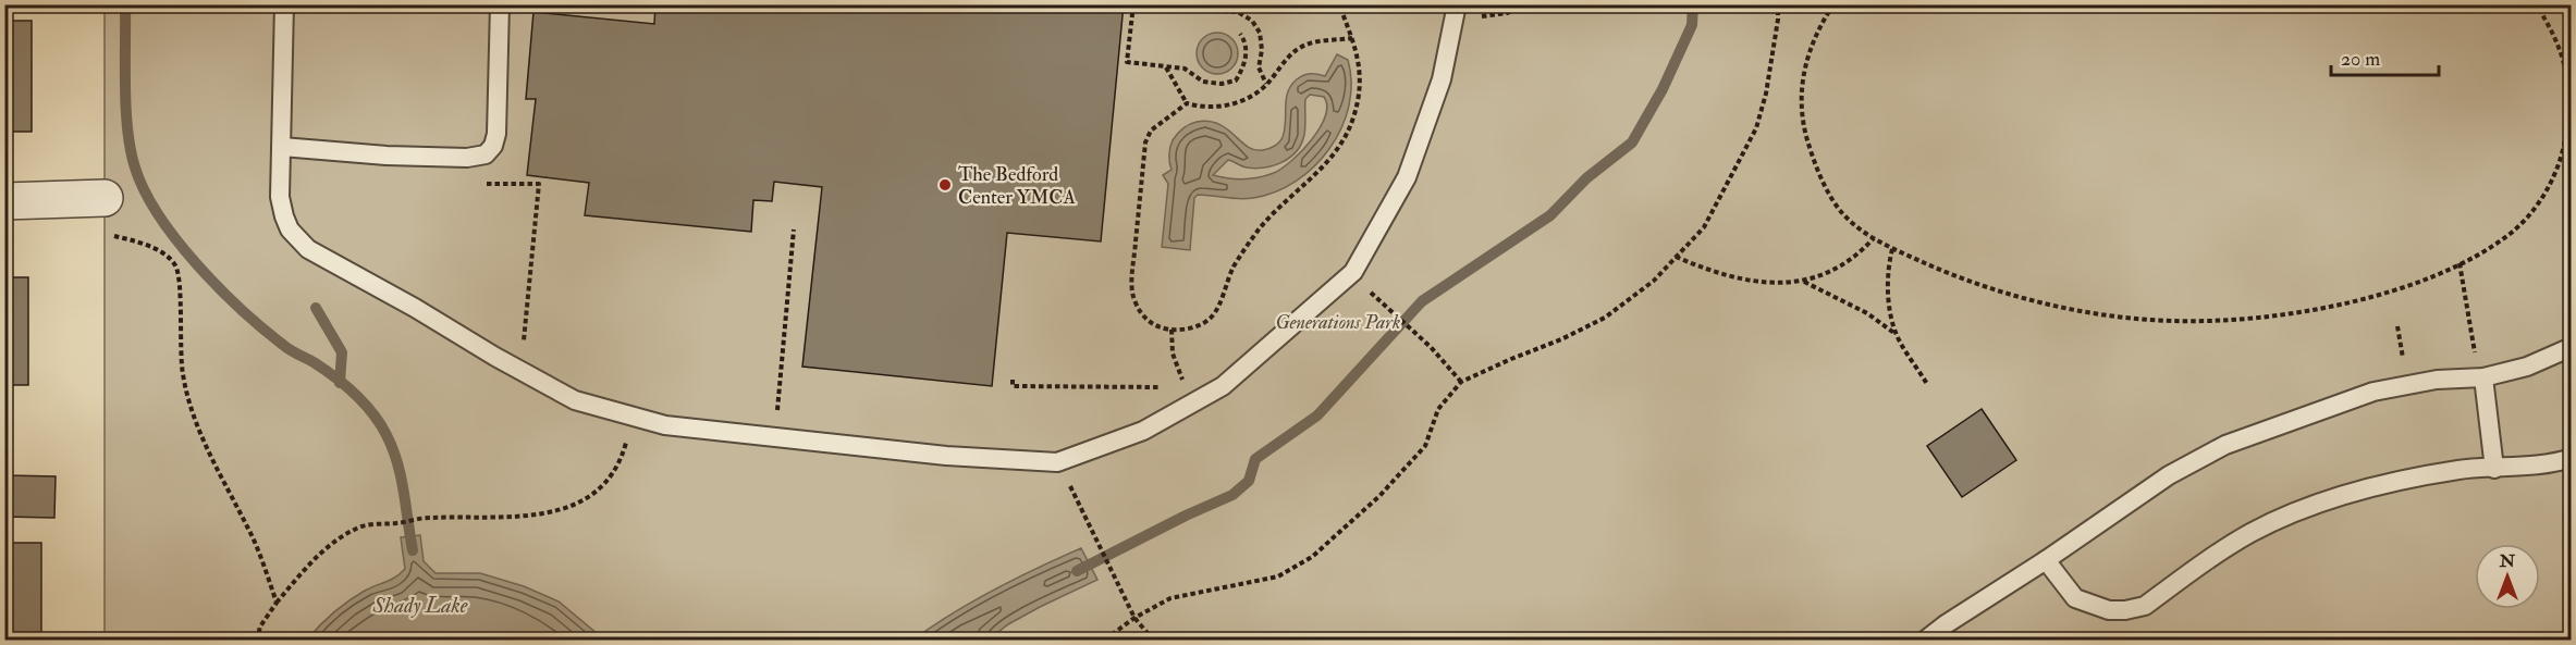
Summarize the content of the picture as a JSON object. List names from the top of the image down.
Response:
{
  "water": ["Shady Lake"],
  "parks": ["Generations Park"],
  "places": ["The Bedford Center YMCA"],
  "scale_bar": "20 m",
  "north": "top"
}
